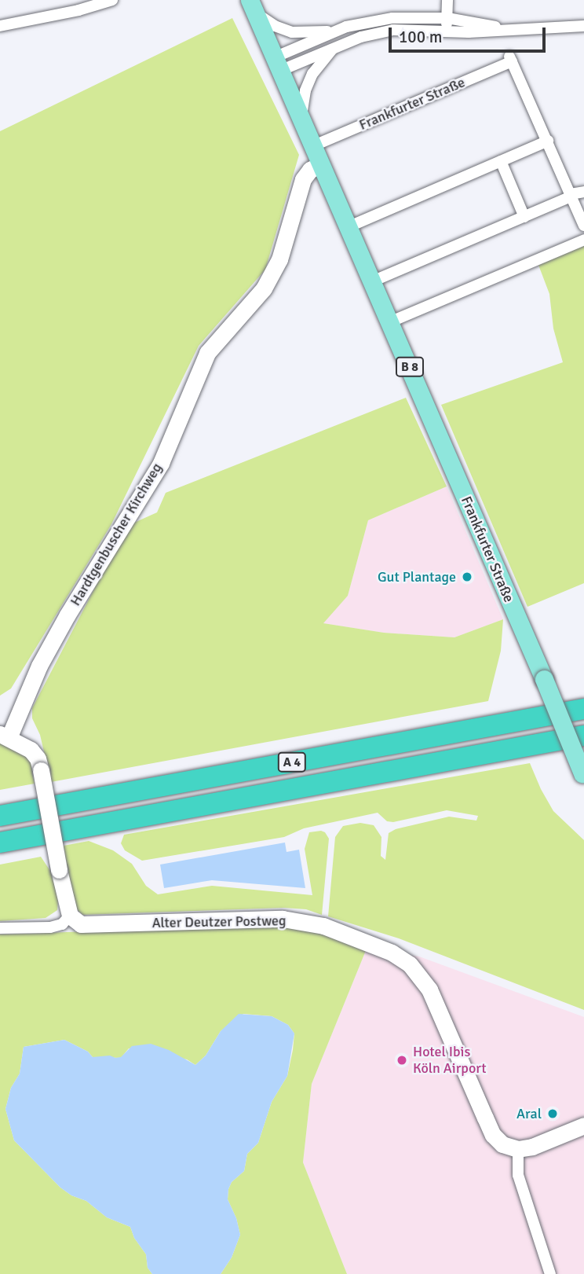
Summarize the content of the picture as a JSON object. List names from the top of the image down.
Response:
{
  "streets": {
    "highway": ["A 4"],
    "main road": ["Frankfurter Straße", "B 8"],
    "street": ["Hardtgenbuscher Kirchweg", "Alter Deutzer Postweg"]
  },
  "crossings": [
    ["Frankfurter Straße", "Hardtgenbuscher Kirchweg"]
  ],
  "places": ["Gut Plantage", "Hotel Ibis Köln Airport", "Aral"],
  "scale_bar": "100 m"
}
